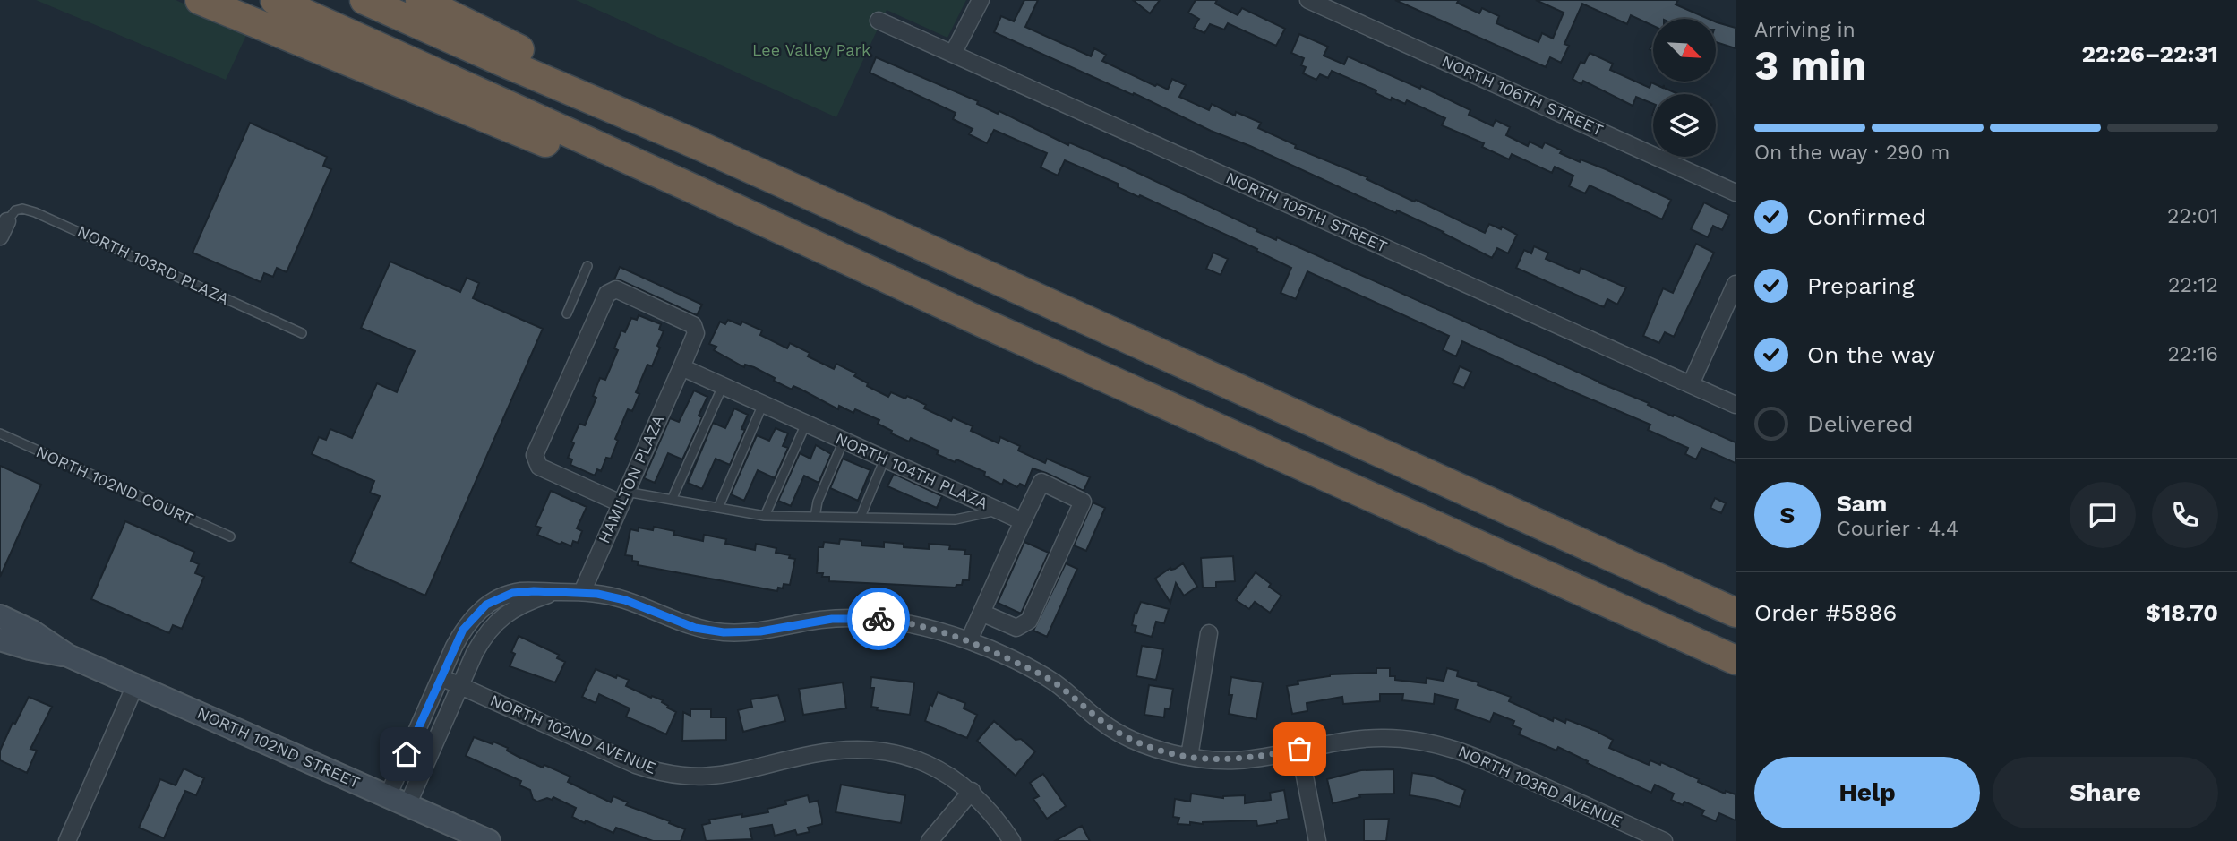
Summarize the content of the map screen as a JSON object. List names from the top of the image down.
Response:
{
  "streets": {
    "main road": ["NORTH 102ND STREET"],
    "street": [
      "NORTH 106TH STREET",
      "NORTH 105TH STREET",
      "NORTH 104TH PLAZA",
      "HAMILTON PLAZA",
      "NORTH 102ND AVENUE",
      "NORTH 103RD AVENUE"
    ],
    "lane": ["NORTH 103RD PLAZA", "NORTH 102ND COURT"]
  },
  "crossings": [
    ["NORTH 104TH PLAZA", "HAMILTON PLAZA"],
    ["HAMILTON PLAZA", "NORTH 103RD AVENUE"],
    ["NORTH 102ND AVENUE", "NORTH 103RD AVENUE"],
    ["NORTH 102ND STREET", "NORTH 103RD AVENUE"]
  ],
  "parks": ["Lee Valley Park"],
  "north": "bottom right",
  "page": {
    "heading": ["3 min", "Arriving in", "22:26–22:31"],
    "panel": [
      "Sam",
      "Courier · 4.4",
      "Order #5886",
      "$18.70"
    ],
    "bar": "On the way · 290 m",
    "list": [
      ["Confirmed", "22:01"],
      ["Preparing", "22:12"],
      ["On the way", "22:16"],
      "Delivered"
    ],
    "round": "S",
    "buttons": ["Help", "Share"]
  }
}
